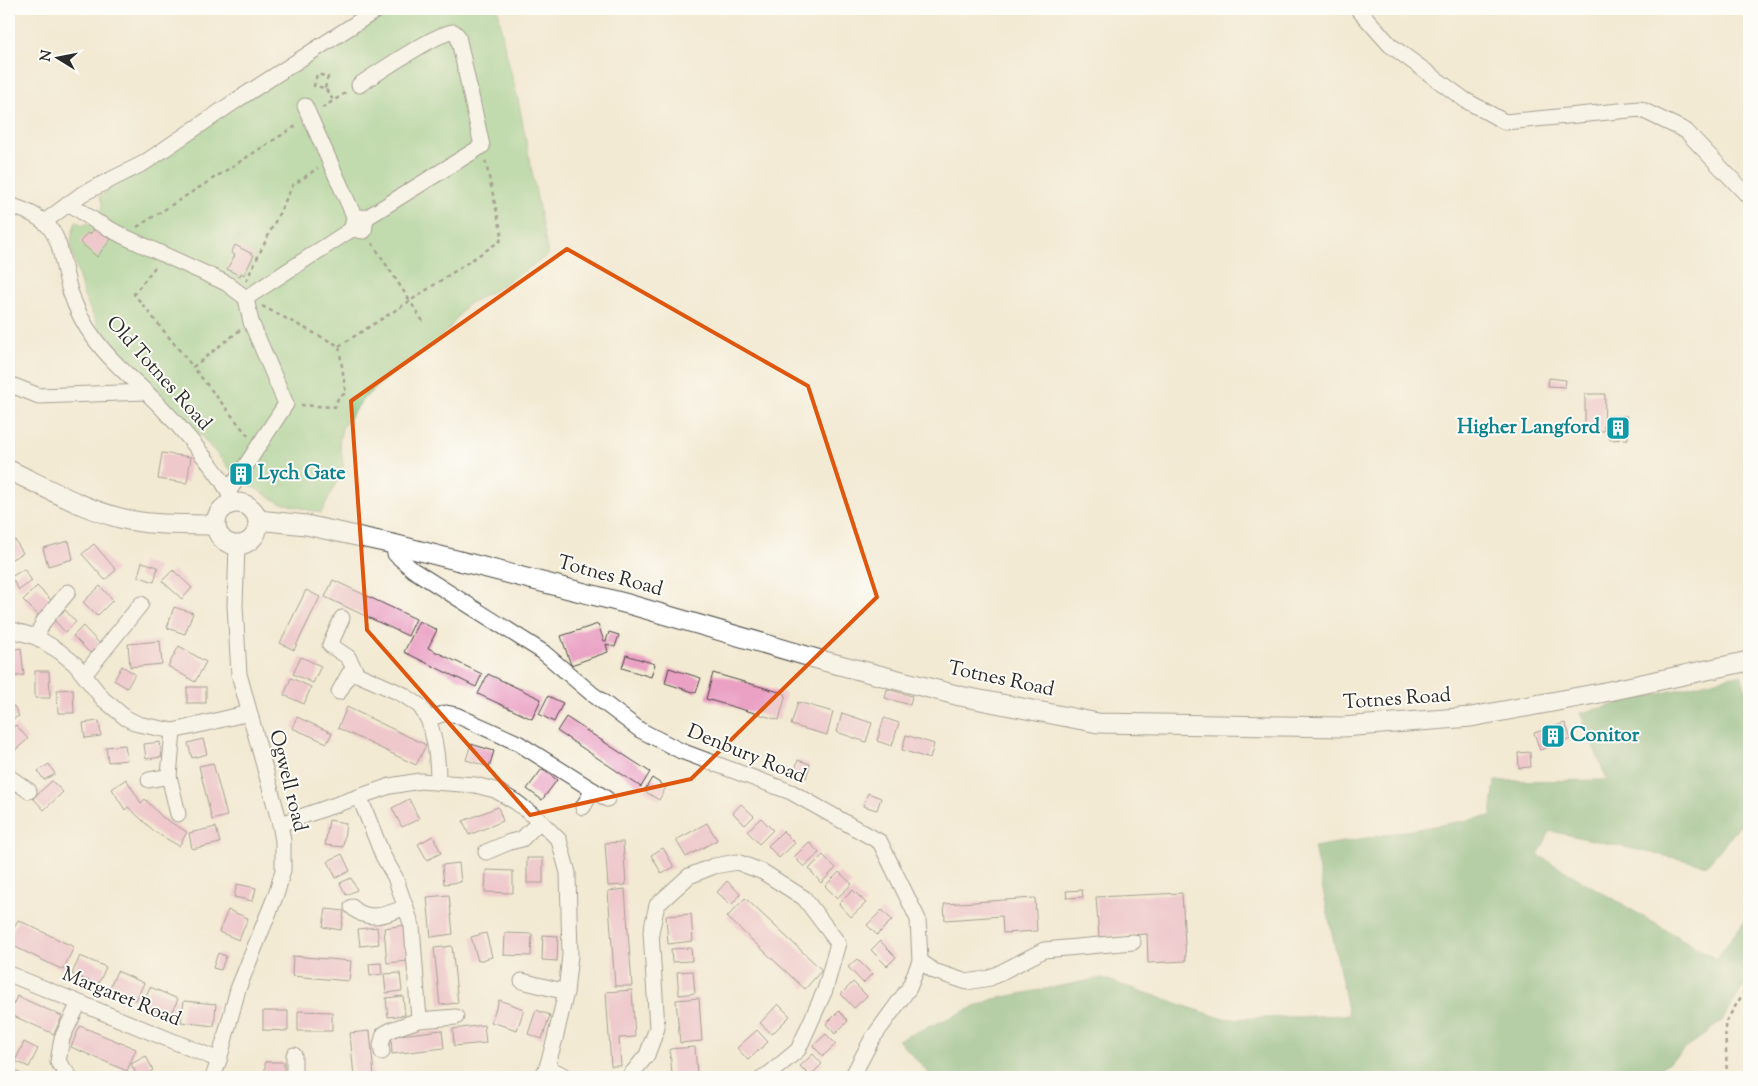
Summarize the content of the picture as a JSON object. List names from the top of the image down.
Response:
{
  "streets": {
    "main road": ["Totnes Road"],
    "street": [
      "Old Totnes Road",
      "Denbury Road",
      "Ogwell road",
      "Margaret Road"
    ]
  },
  "crossings": [
    ["Old Totnes Road", "Totnes Road"],
    ["Old Totnes Road", "Ogwell road"],
    ["Totnes Road", "Denbury Road"],
    ["Totnes Road", "Ogwell road"],
    ["Ogwell road", "Margaret Road"]
  ],
  "places": {
    "building": ["Higher Langford", "Lych Gate", "Conitor"]
  },
  "north": "left"
}
